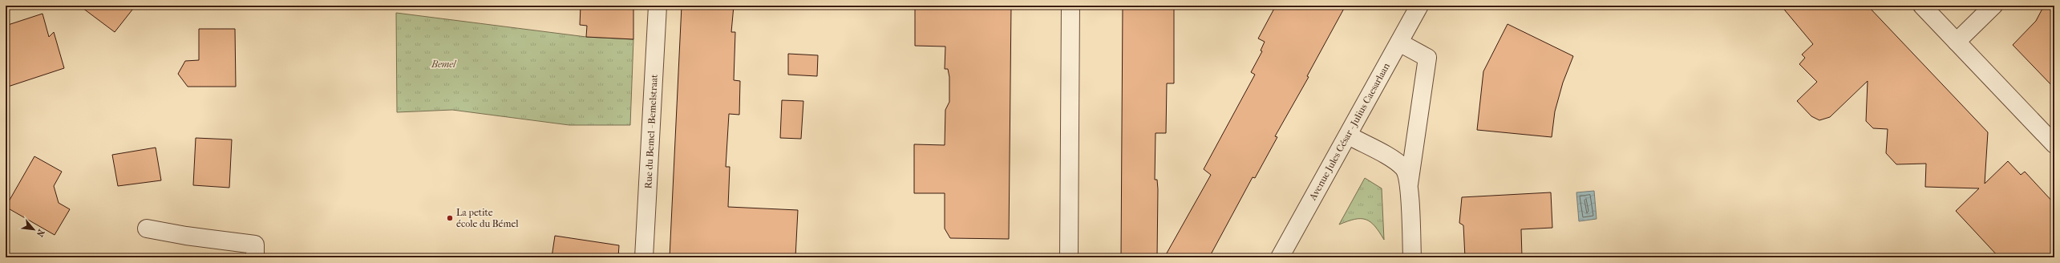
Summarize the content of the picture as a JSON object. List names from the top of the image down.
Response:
{
  "streets": {
    "street": ["Rue du Bemel - Bemelstraat", "Avenue Jules César - Julius Caesarlaan"]
  },
  "parks": ["Bemel"],
  "places": ["La petite école du Bémel"],
  "north": "bottom right"
}
